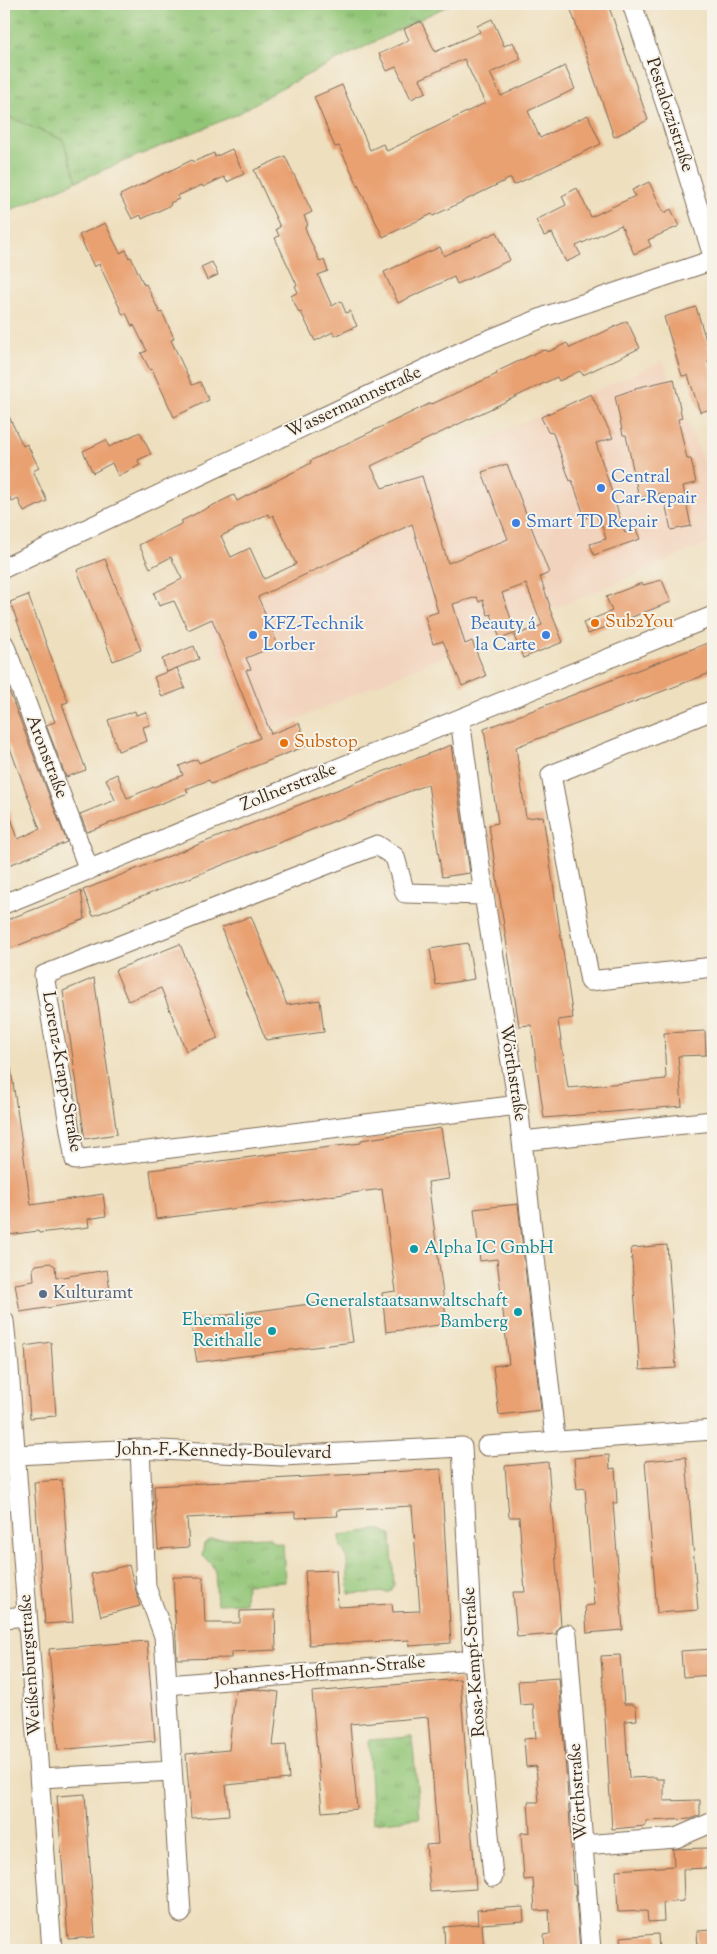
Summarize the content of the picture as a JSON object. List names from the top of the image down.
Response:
{
  "streets": {
    "street": [
      "Pestalozzistraße",
      "Wassermannstraße",
      "Aronstraße",
      "Zollnerstraße",
      "Lorenz-Krapp-Straße",
      "Wörthstraße",
      "John-F.-Kennedy-Boulevard",
      "Rosa-Kempf-Straße",
      "Weißenburgstraße",
      "Johannes-Hoffmann-Straße"
    ]
  },
  "crossings": [
    ["Aronstraße", "Zollnerstraße"],
    ["Zollnerstraße", "Wörthstraße"],
    ["Lorenz-Krapp-Straße", "Wörthstraße"],
    ["John-F.-Kennedy-Boulevard", "Rosa-Kempf-Straße"],
    ["John-F.-Kennedy-Boulevard", "Weißenburgstraße"],
    ["Rosa-Kempf-Straße", "Johannes-Hoffmann-Straße"]
  ],
  "places": [
    "Central Car-Repair",
    "Smart TD Repair",
    "Sub2You",
    "KFZ-Technik Lorber",
    "Beauty á la Carte",
    "Substop",
    "Alpha IC GmbH",
    "Kulturamt",
    "Generalstaatsanwaltschaft Bamberg",
    "Ehemalige Reithalle"
  ]
}
